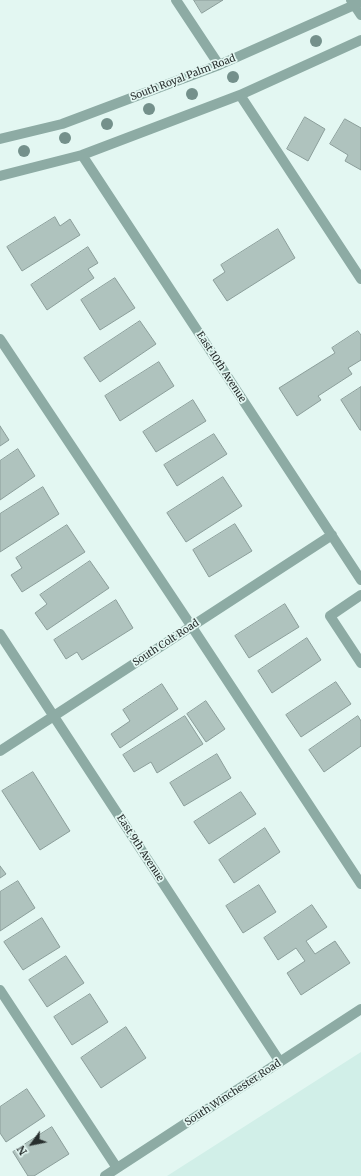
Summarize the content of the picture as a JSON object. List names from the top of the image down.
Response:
{
  "streets": {
    "street": [
      "South Royal Palm Road",
      "East 10th Avenue",
      "South Colt Road",
      "East 9th Avenue",
      "South Winchester Road"
    ]
  },
  "crossings": [
    ["East 10th Avenue", "South Colt Road"],
    ["South Colt Road", "East 9th Avenue"],
    ["East 9th Avenue", "South Winchester Road"]
  ],
  "north": "bottom left"
}
